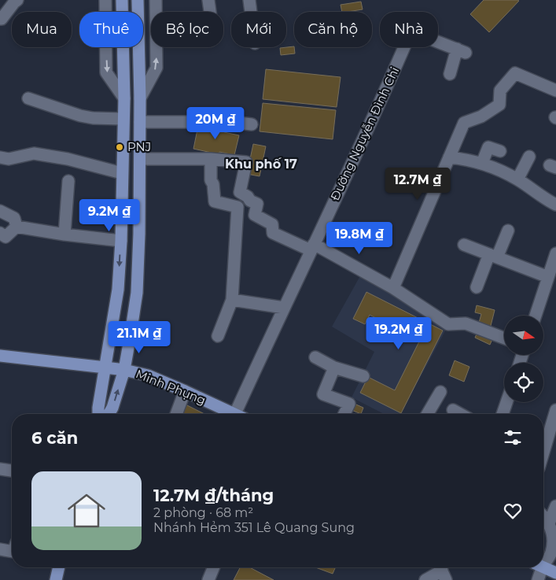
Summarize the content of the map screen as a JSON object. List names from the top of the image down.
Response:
{
  "streets": {
    "main road": ["Minh Phụng"],
    "street": ["Đường Nguyễn Đình Chi"]
  },
  "districts": ["Khu phố 17"],
  "places": ["PNJ"],
  "north": "right",
  "page": {
    "chip": [
      "Mua",
      "Thuê",
      "Bộ lọc",
      "Mới",
      "Căn hộ",
      "Nhà"
    ],
    "price": [
      "20M ₫",
      "12.7M ₫",
      "9.2M ₫",
      "19.8M ₫",
      "19.2M ₫",
      "21.1M ₫"
    ],
    "heading": "6 căn",
    "list": [
      {
        "name": "12.7M ₫/tháng",
        "note": "2 phòng · 68 m² · Nhánh Hẻm 351 Lê Quang Sung"
      }
    ]
  }
}
